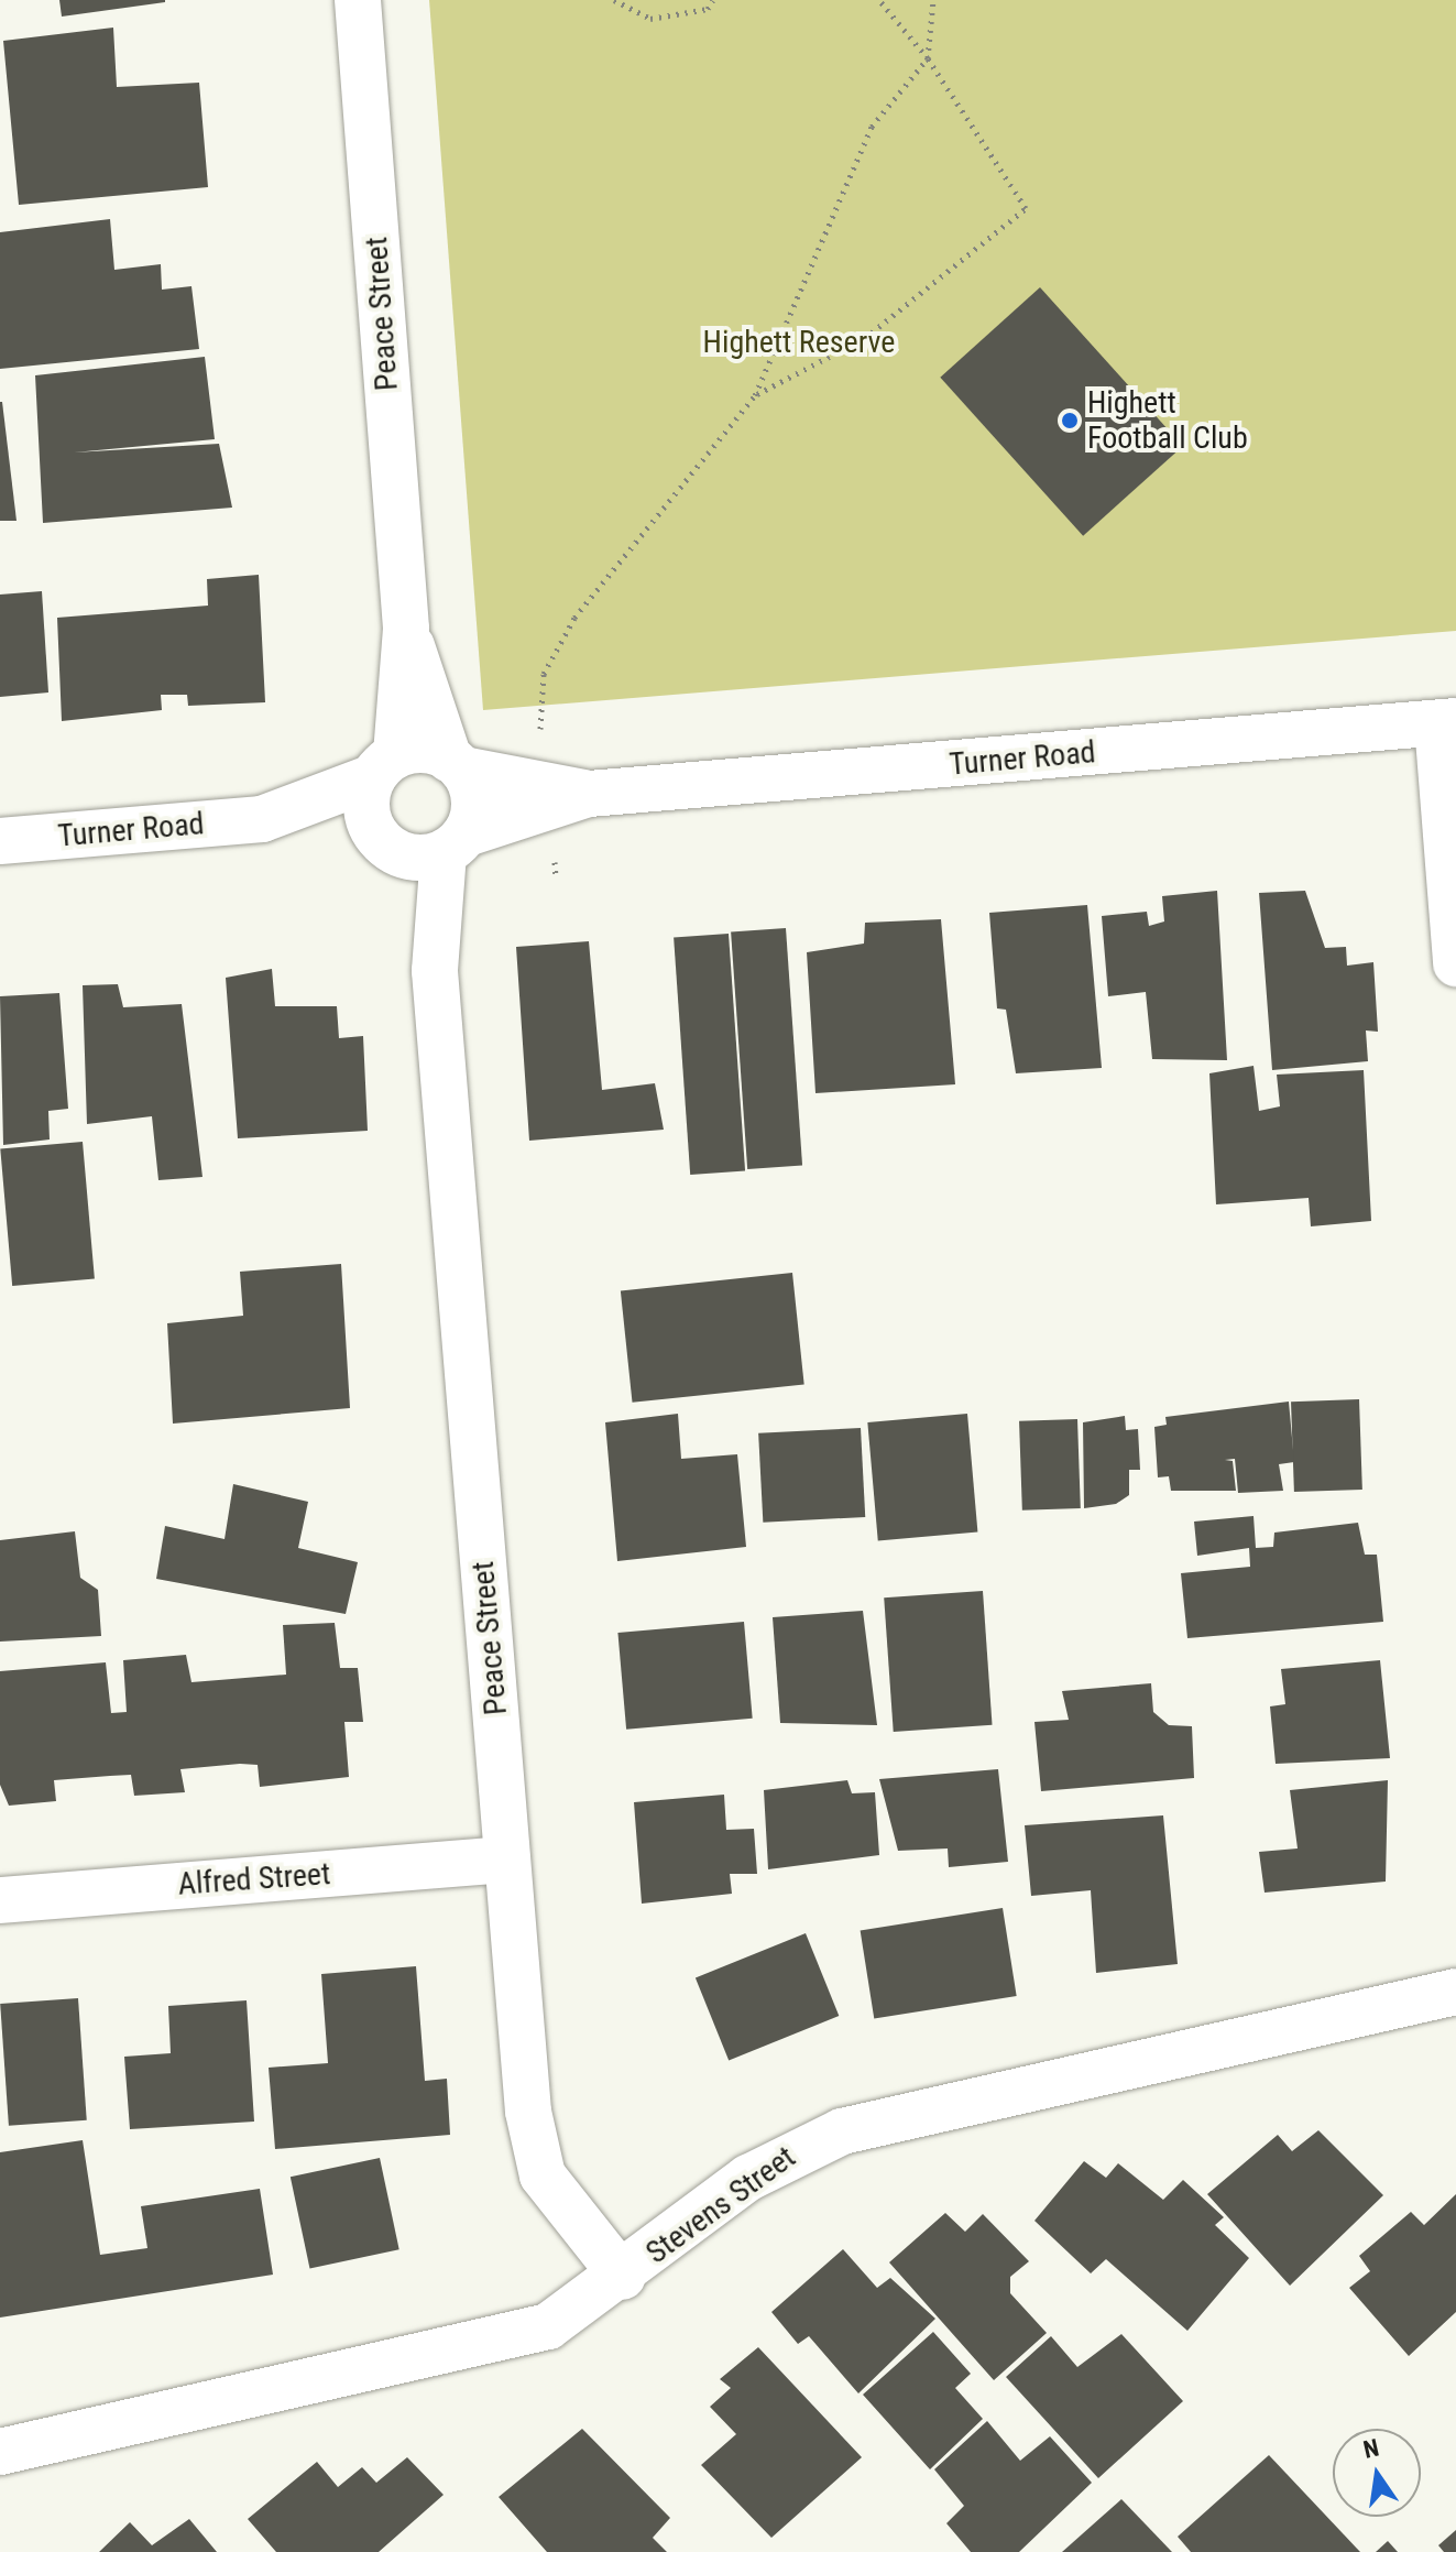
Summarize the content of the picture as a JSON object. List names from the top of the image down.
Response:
{
  "streets": {
    "street": [
      "Peace Street",
      "Turner Road",
      "Alfred Street",
      "Stevens Street"
    ]
  },
  "crossings": [
    ["Peace Street", "Turner Road"],
    ["Peace Street", "Alfred Street"],
    ["Peace Street", "Stevens Street"]
  ],
  "parks": ["Highett Reserve"],
  "places": ["Highett Football Club"],
  "north": "top"
}
